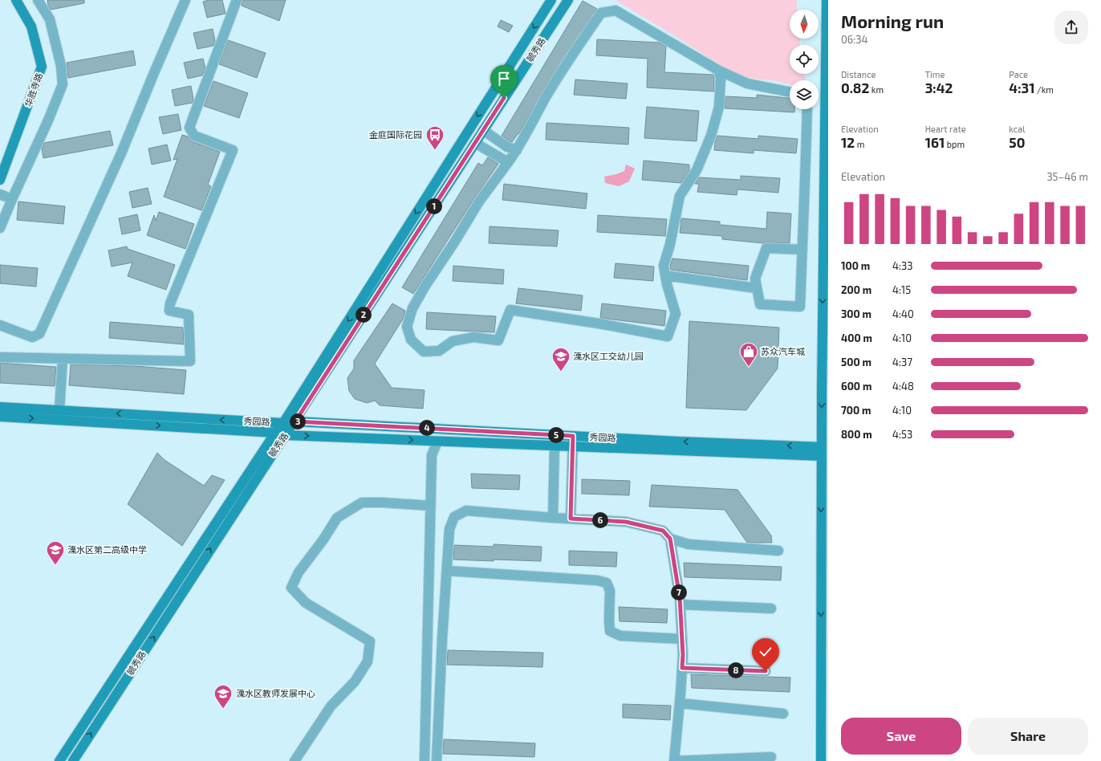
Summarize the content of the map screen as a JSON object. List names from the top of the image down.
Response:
{
  "streets": {
    "street": ["毓秀路", "华胜寺路", "秀园路"]
  },
  "crossings": [
    ["毓秀路", "秀园路"]
  ],
  "places": {
    "bus stop": ["金庭国际花园"],
    "shop": ["苏众汽车城"],
    "school or university": ["溧水区工交幼儿园", "溧水区第二高级中学", "溧水区教师发展中心"]
  },
  "north": "bottom",
  "page": {
    "heading": ["Morning run", "06:34"],
    "stats": [
      ["Distance", "0.82 km"],
      ["Time", "3:42"],
      ["Pace", "4:31 /km"],
      ["Elevation", "12 m"],
      ["Heart rate", "161 bpm"],
      ["kcal", "50"]
    ],
    "chart": ["Elevation", "35–46 m"],
    "pins": [
      "1",
      "2",
      "3",
      "4",
      "5",
      "6",
      "7",
      "8"
    ],
    "list": [
      {
        "name": "100 m",
        "note": "4:33"
      },
      {
        "name": "200 m",
        "note": "4:15"
      },
      {
        "name": "300 m",
        "note": "4:40"
      },
      {
        "name": "400 m",
        "note": "4:10"
      },
      {
        "name": "500 m",
        "note": "4:37"
      },
      {
        "name": "600 m",
        "note": "4:48"
      },
      {
        "name": "700 m",
        "note": "4:10"
      },
      {
        "name": "800 m",
        "note": "4:53"
      }
    ],
    "buttons": ["Save", "Share"]
  }
}
